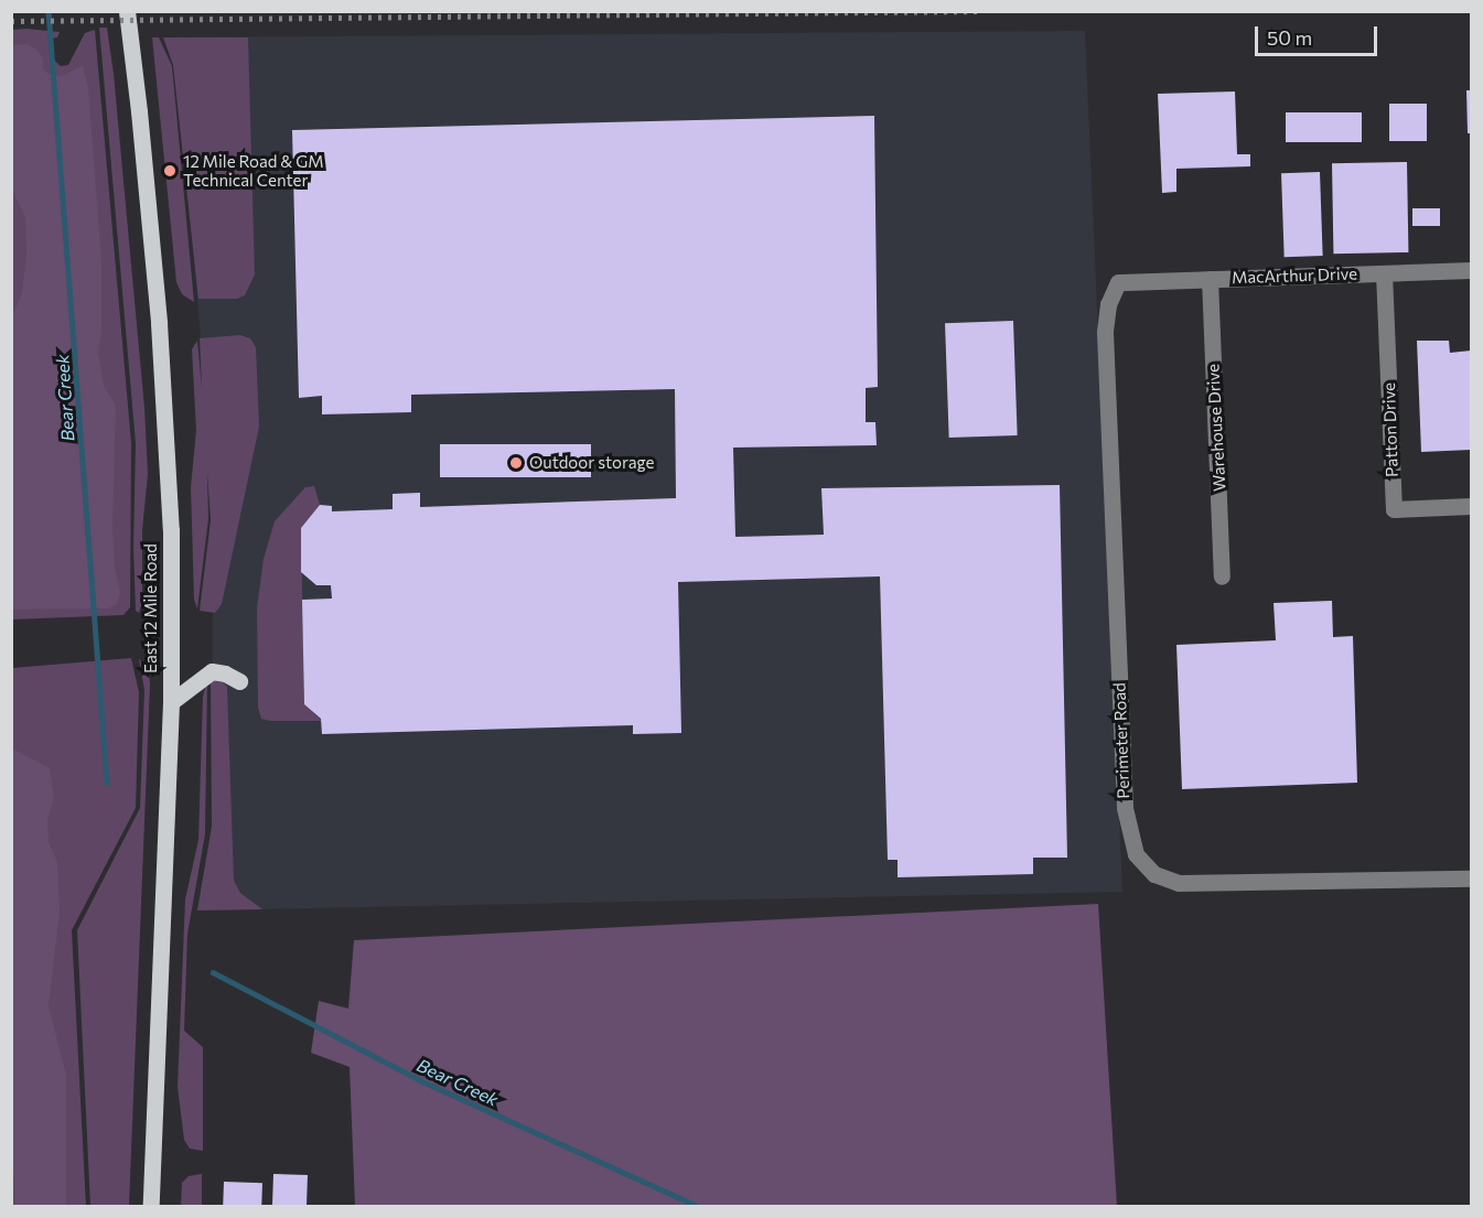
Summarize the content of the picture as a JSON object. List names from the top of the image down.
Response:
{
  "streets": {
    "main road": ["East 12 Mile Road"],
    "street": [
      "MacArthur Drive",
      "Warehouse Drive",
      "Patton Drive",
      "Perimeter Road"
    ]
  },
  "crossings": [
    ["MacArthur Drive", "Warehouse Drive"],
    ["MacArthur Drive", "Patton Drive"],
    ["MacArthur Drive", "Perimeter Road"]
  ],
  "water": ["Bear Creek"],
  "places": ["12 Mile Road & GM Technical Center", "Outdoor storage"],
  "scale_bar": "50 m"
}
